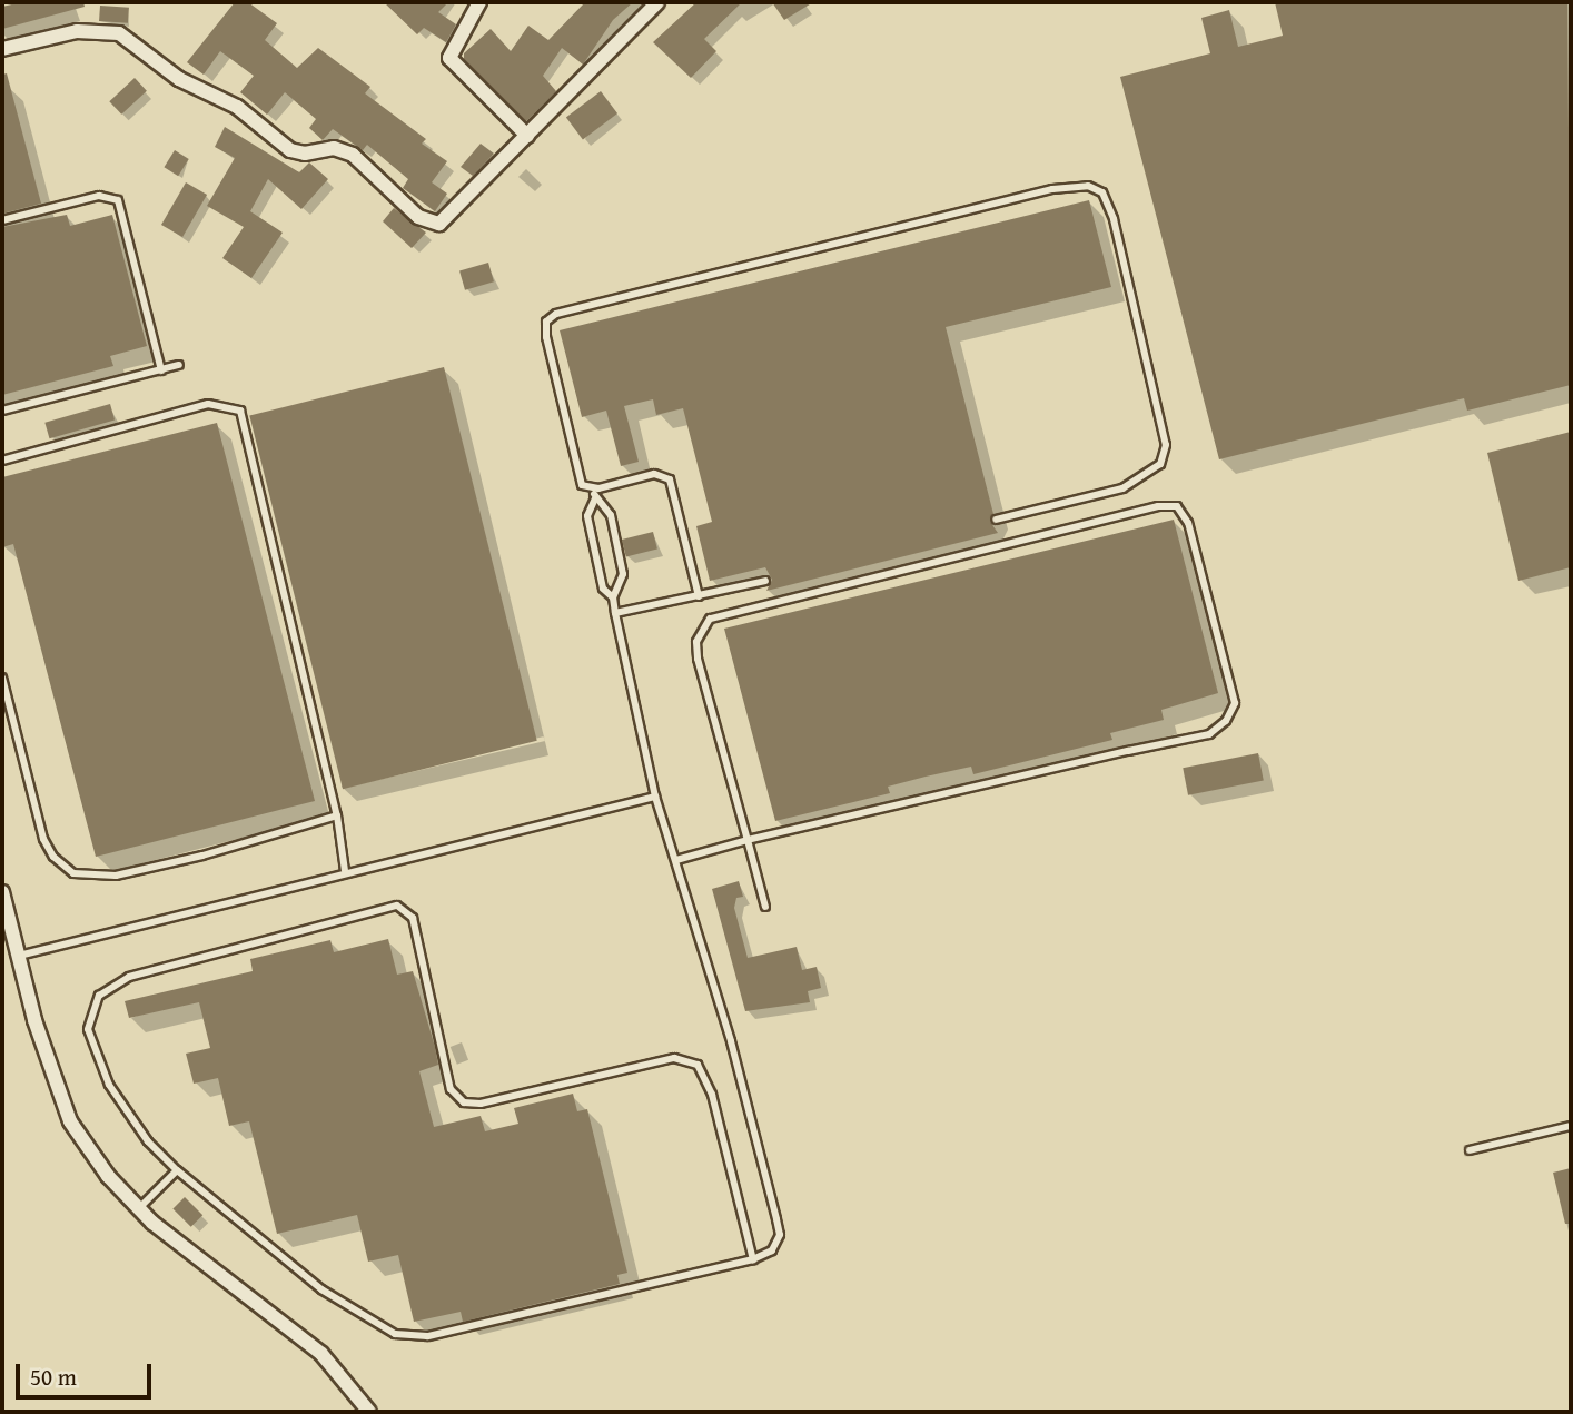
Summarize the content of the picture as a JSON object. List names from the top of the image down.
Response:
{
  "scale_bar": "50 m"
}
